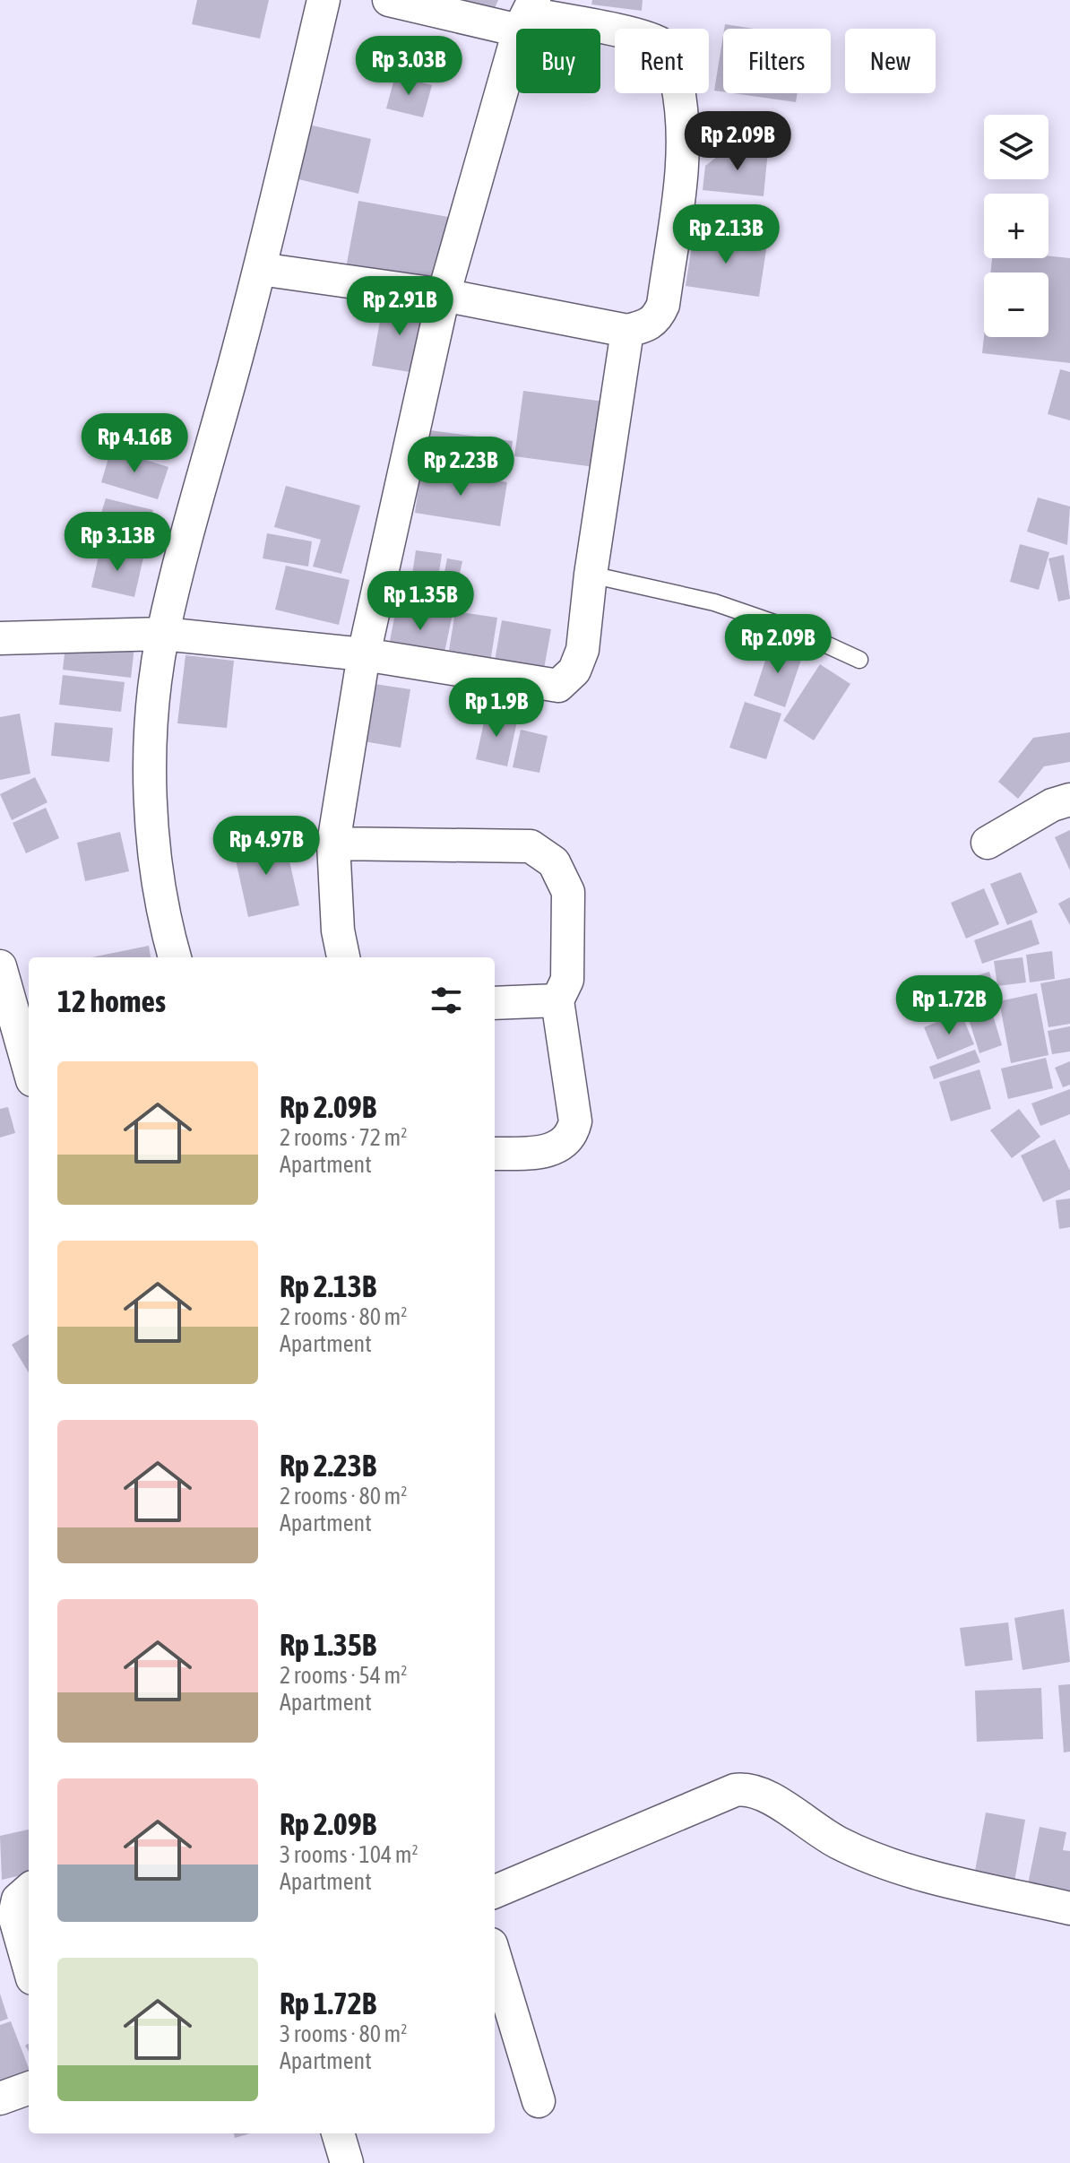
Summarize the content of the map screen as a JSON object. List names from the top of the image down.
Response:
{
  "page": {
    "chip": [
      "Buy",
      "Rent",
      "Filters",
      "New"
    ],
    "price": [
      "Rp 3.03B",
      "Rp 2.09B",
      "Rp 2.13B",
      "Rp 2.91B",
      "Rp 4.16B",
      "Rp 2.23B",
      "Rp 3.13B",
      "Rp 1.35B",
      "Rp 2.09B",
      "Rp 1.9B",
      "Rp 4.97B",
      "Rp 1.72B"
    ],
    "map_buttons": ["+", "−"],
    "heading": "12 homes",
    "list": [
      {
        "name": "Rp 2.09B",
        "note": "2 rooms · 72 m² · Apartment"
      },
      {
        "name": "Rp 2.13B",
        "note": "2 rooms · 80 m² · Apartment"
      },
      {
        "name": "Rp 2.23B",
        "note": "2 rooms · 80 m² · Apartment"
      },
      {
        "name": "Rp 1.35B",
        "note": "2 rooms · 54 m² · Apartment"
      },
      {
        "name": "Rp 2.09B",
        "note": "3 rooms · 104 m² · Apartment"
      },
      {
        "name": "Rp 1.72B",
        "note": "3 rooms · 80 m² · Apartment"
      }
    ]
  }
}
